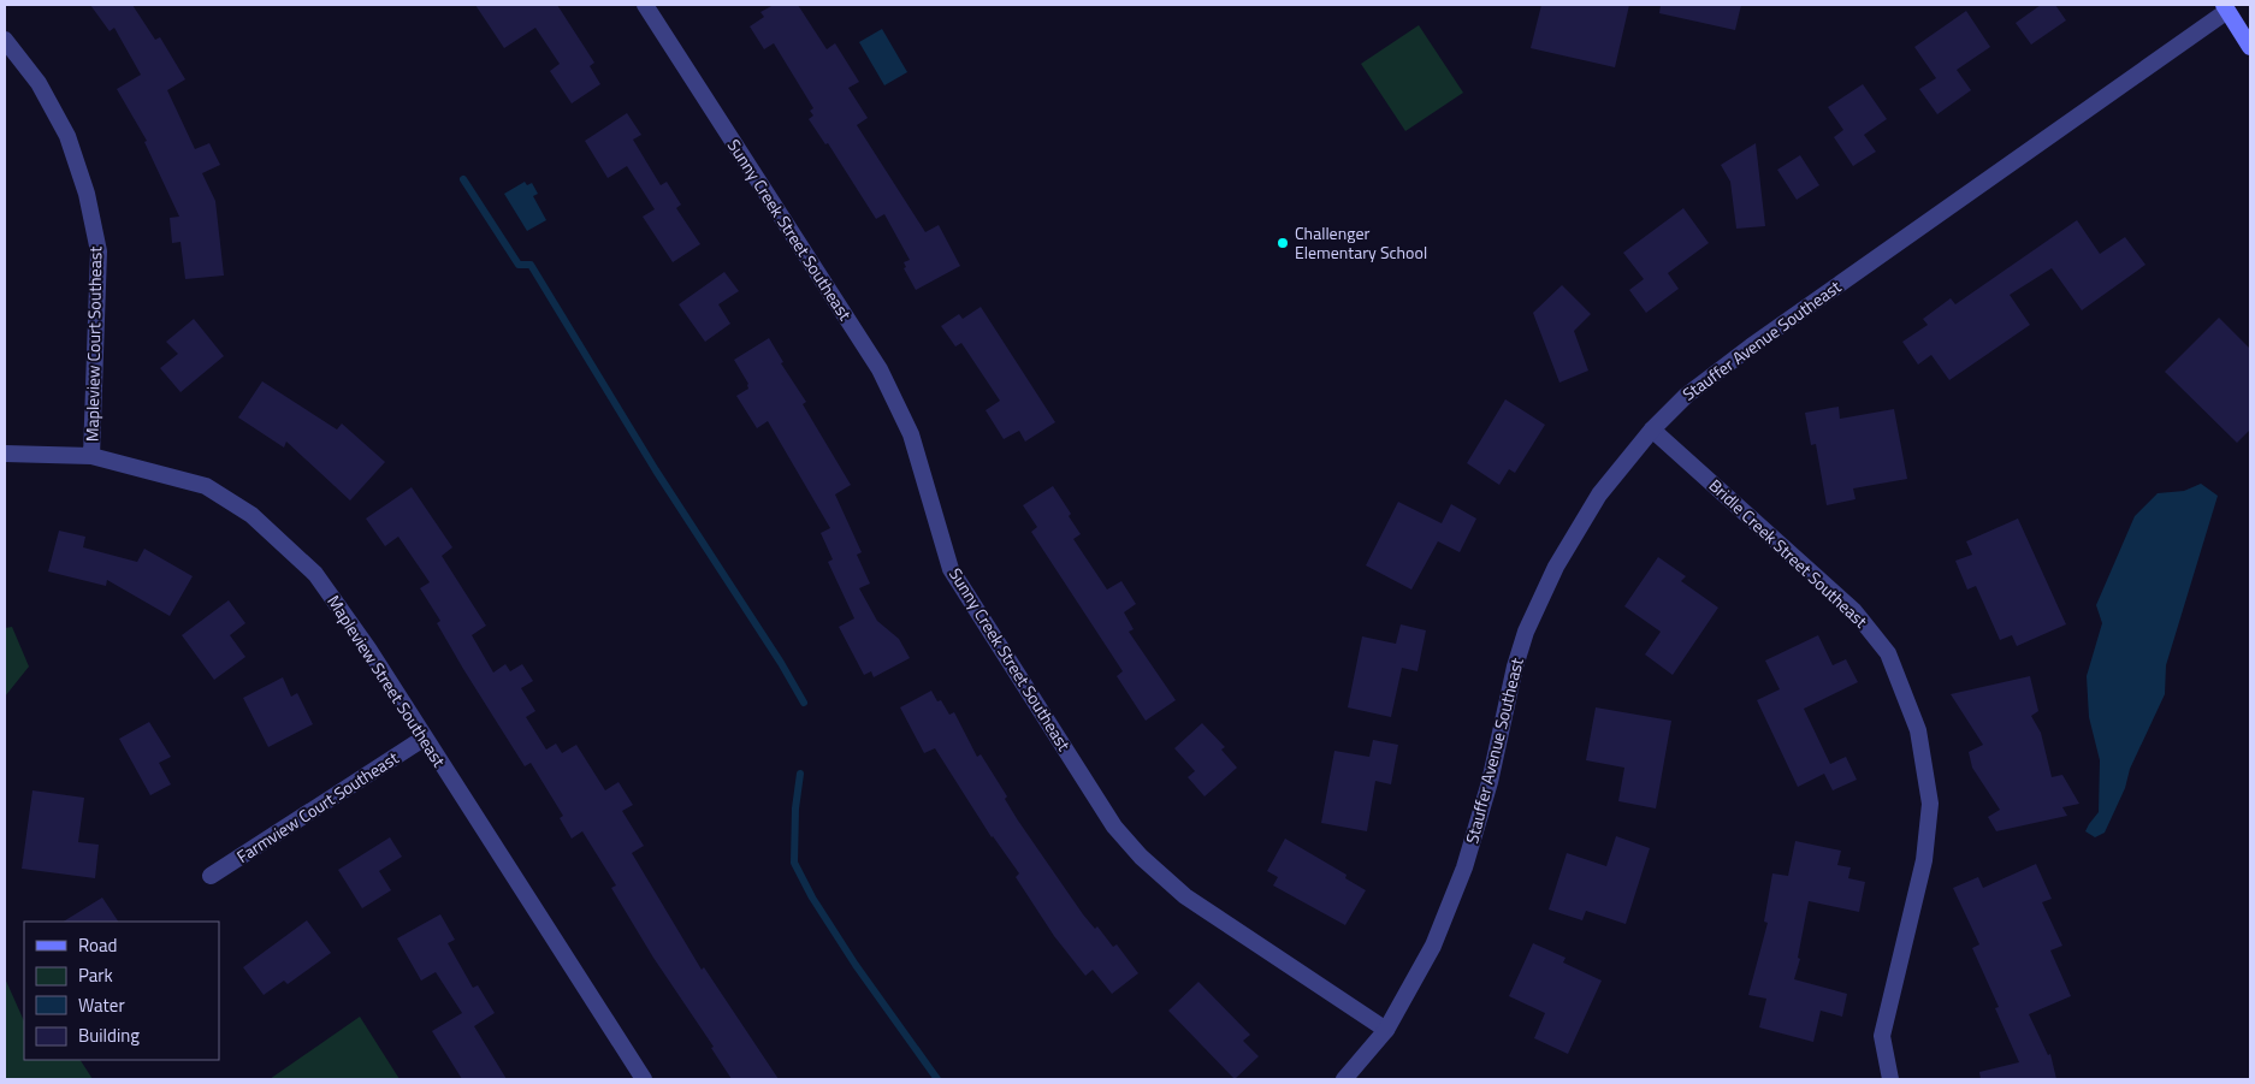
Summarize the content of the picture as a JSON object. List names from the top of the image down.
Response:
{
  "streets": {
    "street": [
      "Sunny Creek Street Southeast",
      "Stauffer Avenue Southeast",
      "Mapleview Court Southeast",
      "Bridle Creek Street Southeast",
      "Mapleview Street Southeast",
      "Farmview Court Southeast"
    ]
  },
  "crossings": [
    ["Sunny Creek Street Southeast", "Stauffer Avenue Southeast"],
    ["Stauffer Avenue Southeast", "Bridle Creek Street Southeast"],
    ["Mapleview Court Southeast", "Mapleview Street Southeast"],
    ["Mapleview Street Southeast", "Farmview Court Southeast"]
  ],
  "places": ["Challenger Elementary School"],
  "legend": [
    "Road",
    "Park",
    "Water",
    "Building"
  ]
}
